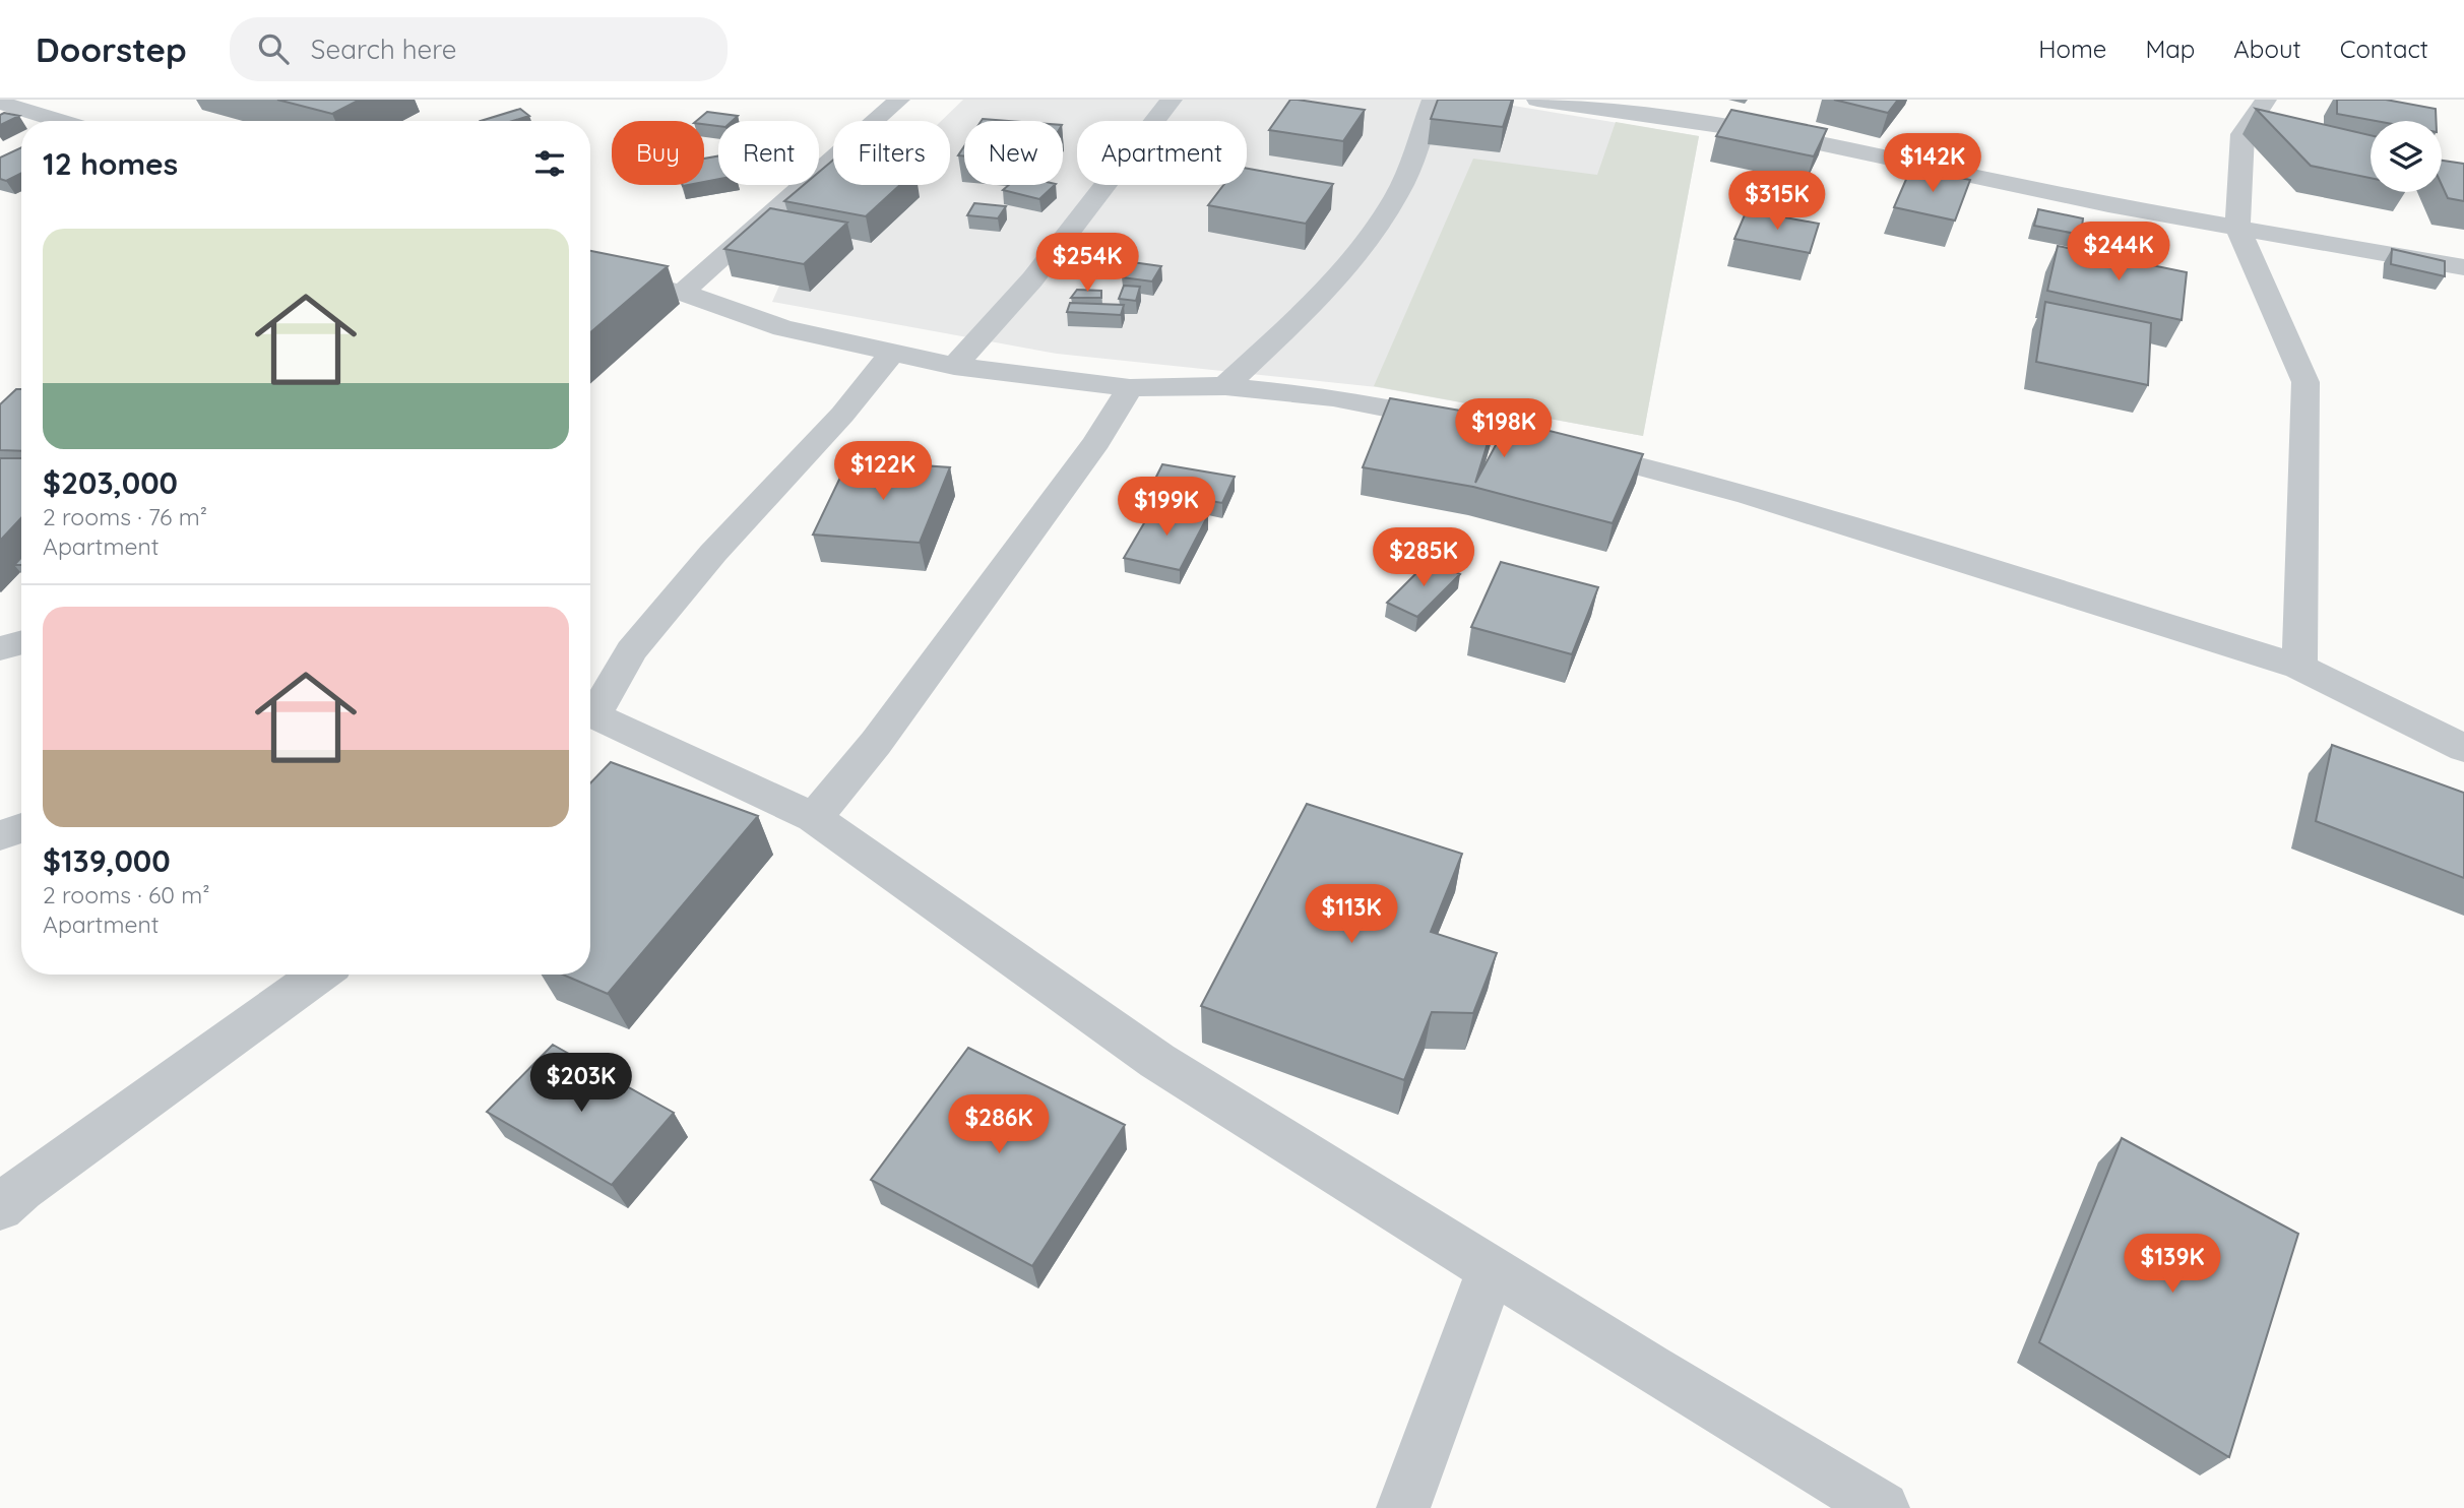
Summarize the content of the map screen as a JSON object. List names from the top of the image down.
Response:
{
  "page": {
    "header": "Doorstep",
    "search": "Search here",
    "nav": [
      "Home",
      "Map",
      "About",
      "Contact"
    ],
    "chip": [
      "Buy",
      "Rent",
      "Filters",
      "New",
      "Apartment"
    ],
    "heading": "12 homes",
    "price": [
      "$142K",
      "$315K",
      "$244K",
      "$254K",
      "$198K",
      "$122K",
      "$199K",
      "$285K",
      "$113K",
      "$203K",
      "$286K",
      "$139K"
    ],
    "list": [
      {
        "name": "$203,000",
        "note": "2 rooms · 76 m² · Apartment"
      },
      {
        "name": "$139,000",
        "note": "2 rooms · 60 m² · Apartment"
      }
    ]
  }
}
